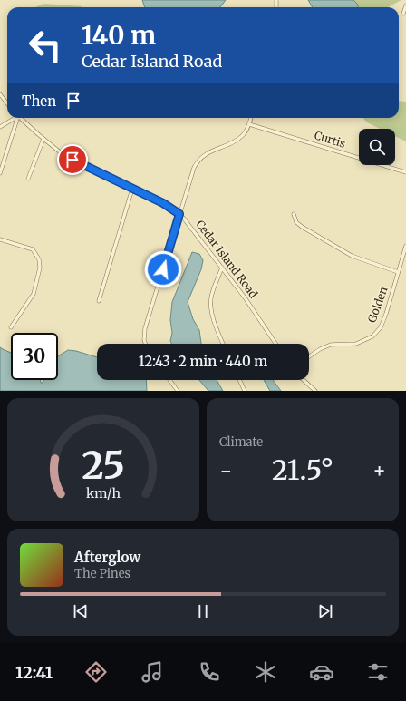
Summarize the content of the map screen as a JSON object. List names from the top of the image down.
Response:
{
  "streets": {
    "street": ["Curtis", "Cedar Island Road", "Golden"]
  },
  "page": {
    "turn": ["140 m", "Cedar Island Road"],
    "then": "Then",
    "limit": "30",
    "trip": "12:43 · 2 min · 440 m",
    "tile": "Climate",
    "heat": ["−", "21.5°", "+"],
    "song": ["Afterglow", "The Pines"],
    "tabs": "12:41",
    "gauge": ["25", "km/h"]
  }
}
